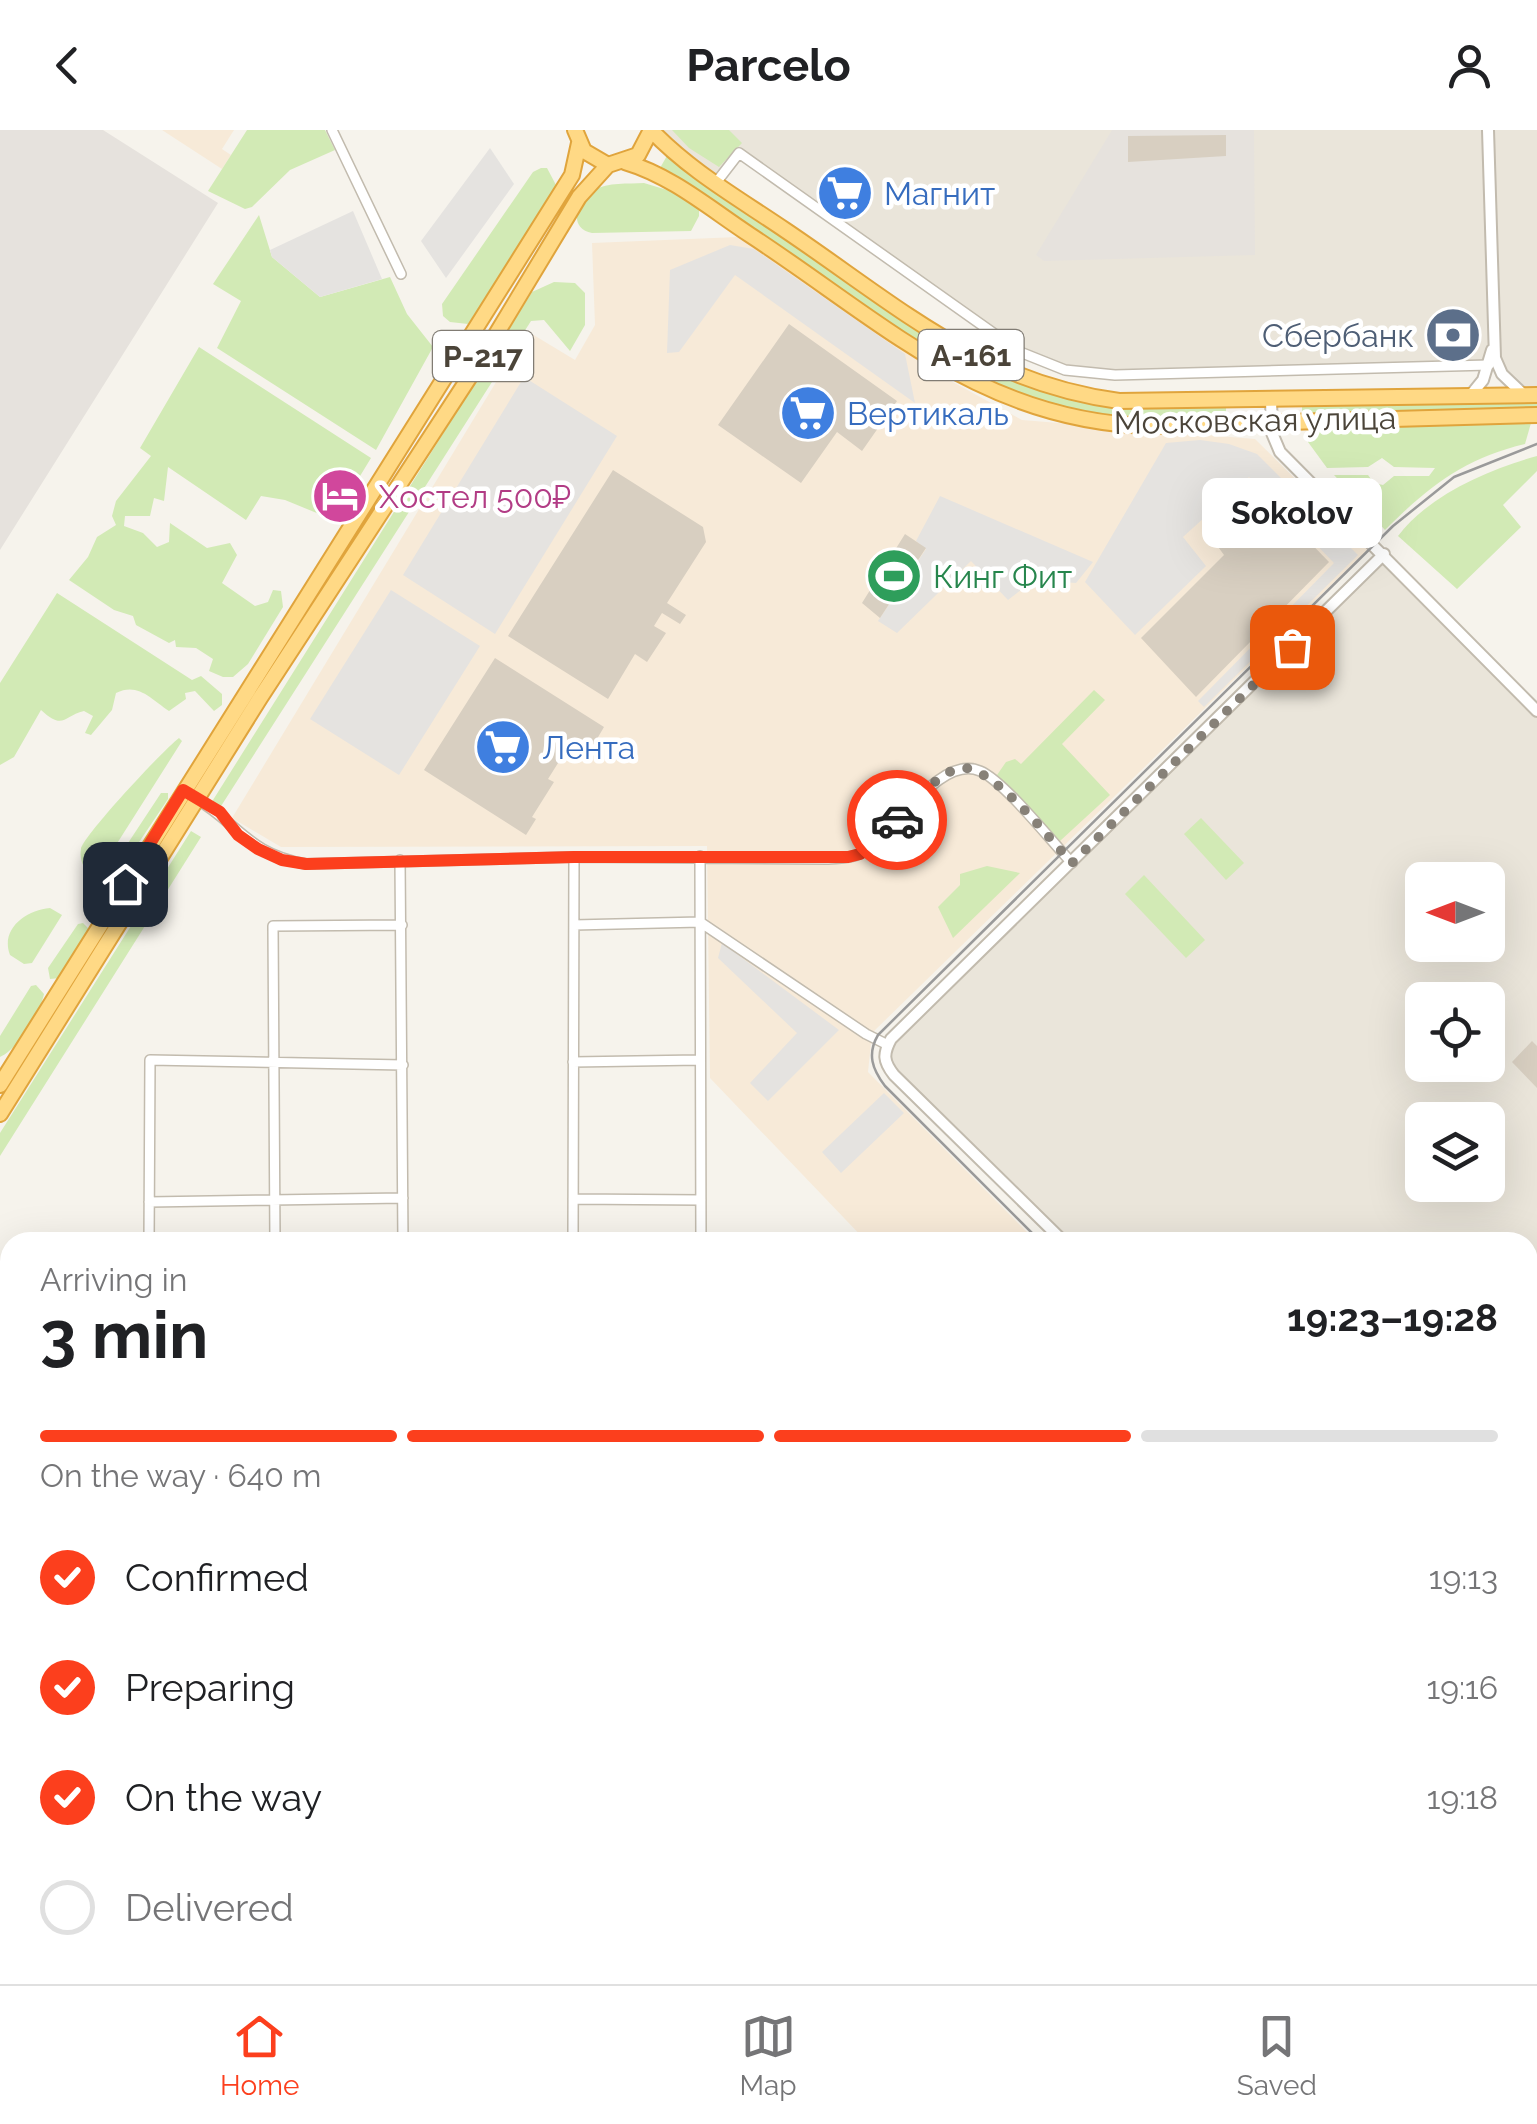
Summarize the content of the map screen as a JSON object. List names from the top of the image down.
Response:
{
  "streets": {
    "highway": ["А-161", "Р-217", "Московская улица"]
  },
  "places": {
    "supermarket": ["Магнит", "Вертикаль", "Лента"],
    "bank": ["Сбербанк"],
    "hotel": ["Хостел 500₽"],
    "sports": ["Кинг Фит"],
    "other": ["Sokolov"]
  },
  "north": "left",
  "page": {
    "header": "Parcelo",
    "bubble": "Sokolov",
    "heading": ["3 min", "Arriving in", "19:23–19:28"],
    "bar": "On the way · 640 m",
    "list": [
      ["Confirmed", "19:13"],
      ["Preparing", "19:16"],
      ["On the way", "19:18"],
      "Delivered"
    ],
    "tabs": ["Home", "Map", "Saved"]
  }
}
